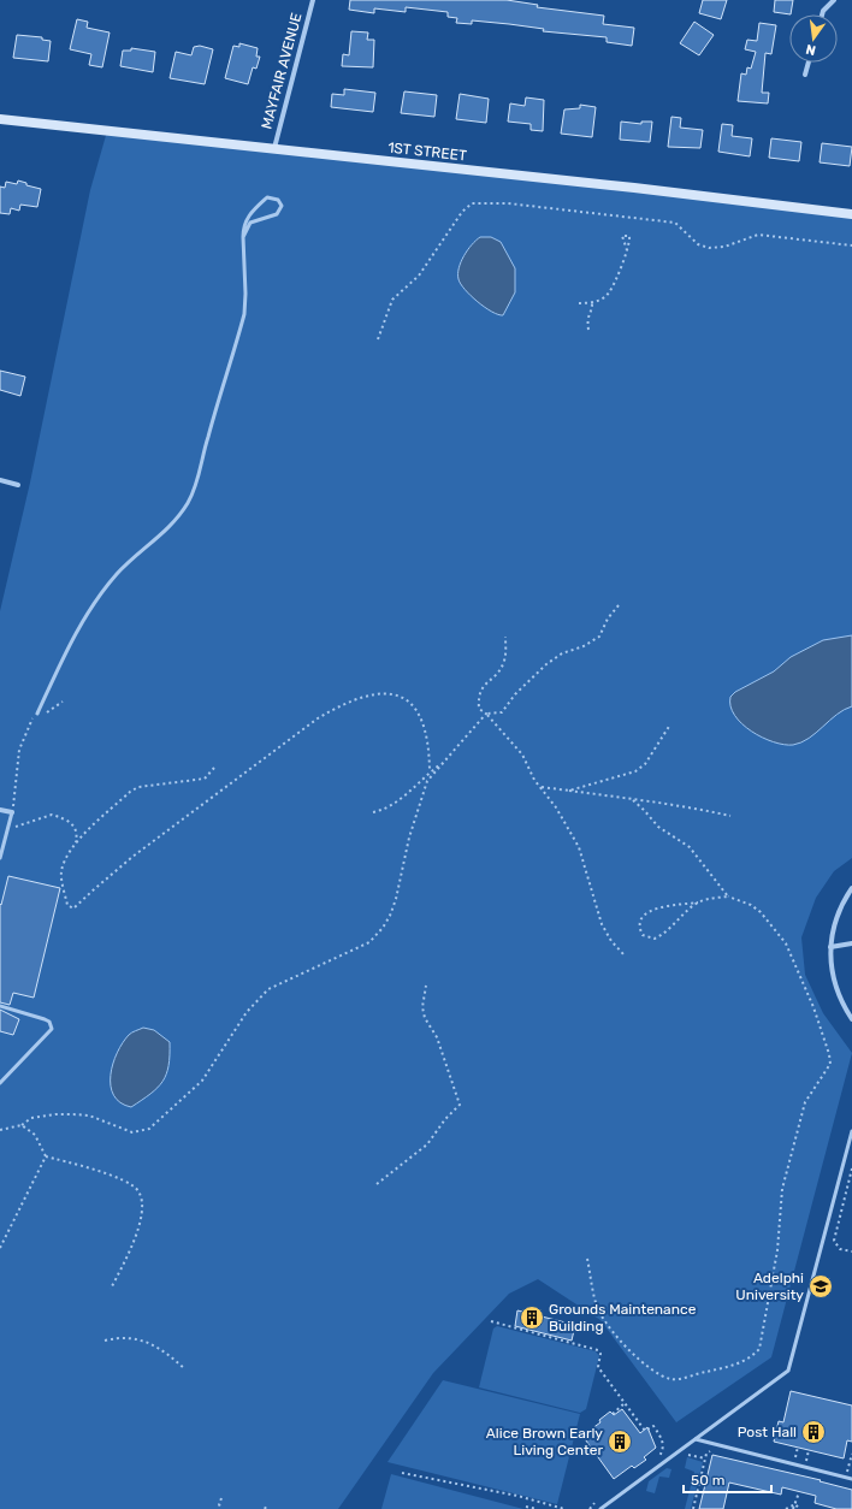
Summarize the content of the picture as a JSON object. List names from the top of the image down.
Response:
{
  "streets": {
    "street": ["MAYFAIR AVENUE", "1ST STREET"]
  },
  "crossings": [
    ["MAYFAIR AVENUE", "1ST STREET"]
  ],
  "places": {
    "school or university": ["Adelphi University"],
    "building": ["Grounds Maintenance Building", "Post Hall", "Alice Brown Early Living Center"]
  },
  "scale_bar": "50 m",
  "north": "bottom"
}
